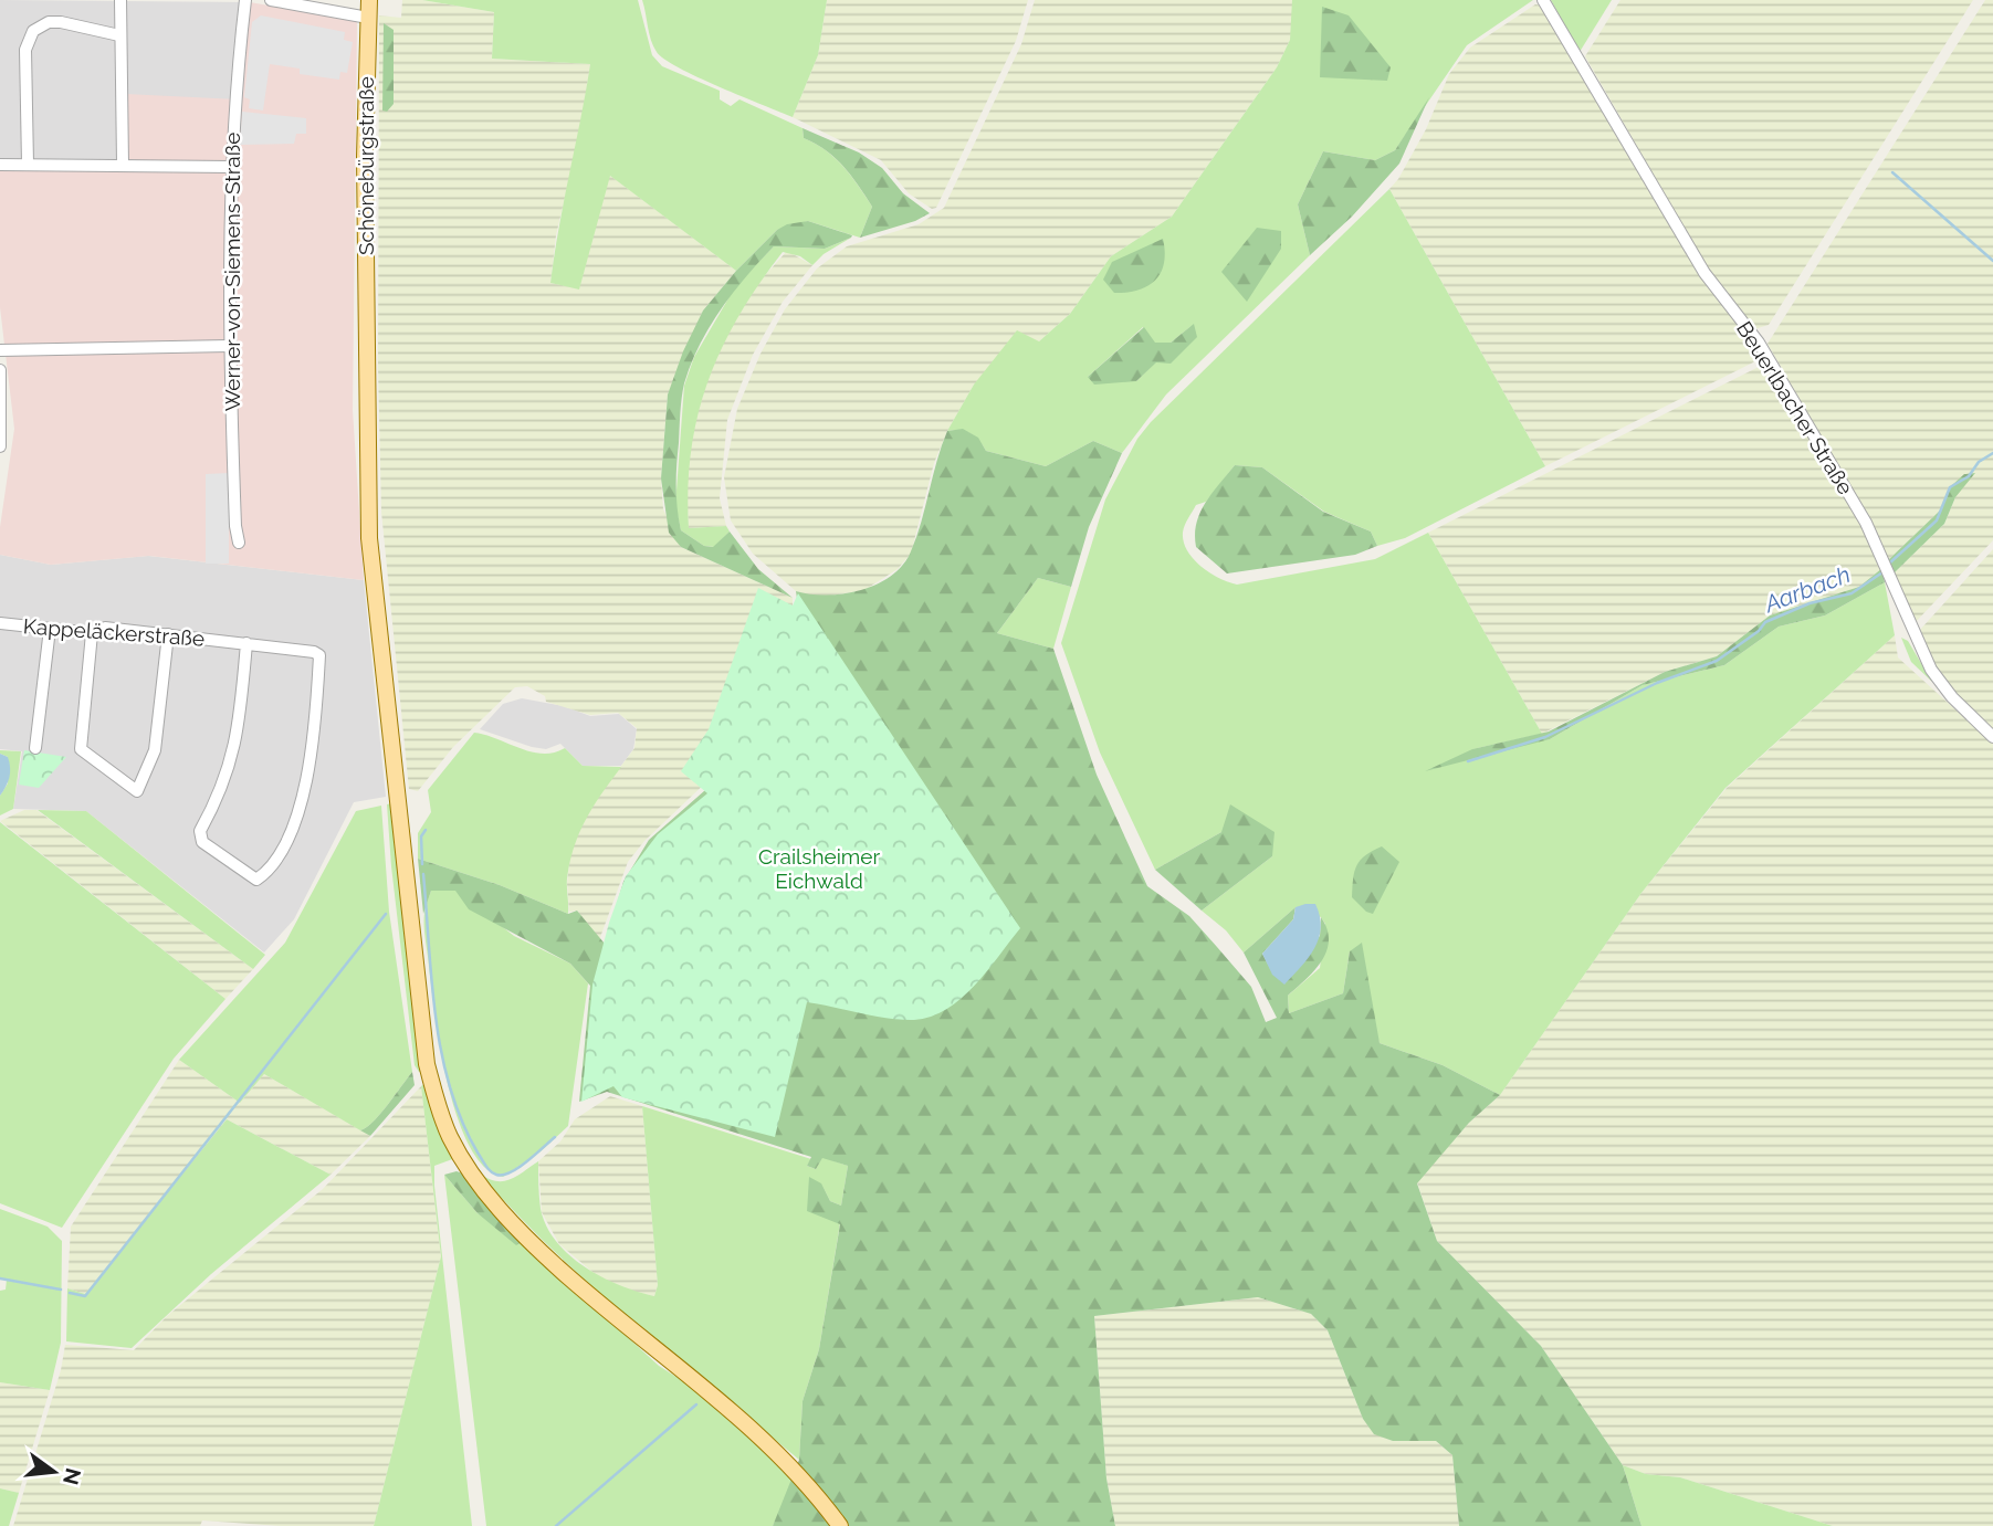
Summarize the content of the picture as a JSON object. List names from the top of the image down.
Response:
{
  "streets": {
    "main road": ["Schönebürgstraße"],
    "street": ["Werner-von-Siemens-Straße", "Beuerlbacher Straße", "Kappeläckerstraße"]
  },
  "water": ["Aarbach"],
  "parks": ["Crailsheimer Eichwald"],
  "north": "right"
}
